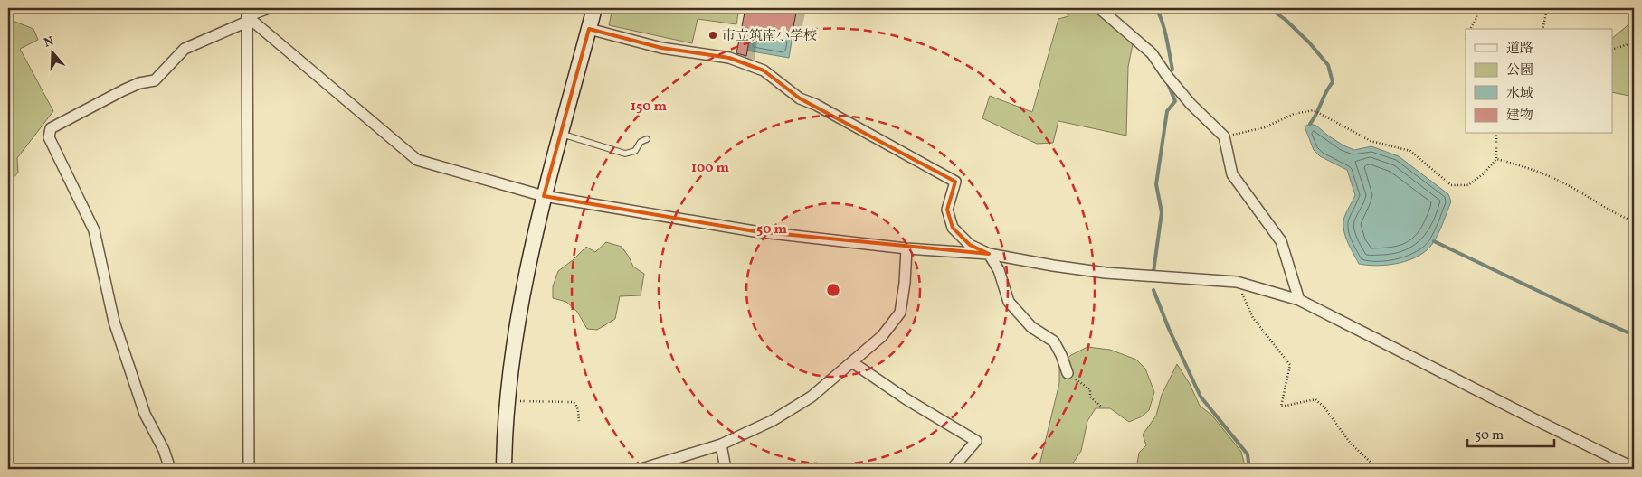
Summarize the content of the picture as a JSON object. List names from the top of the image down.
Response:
{
  "places": ["市立筑南小学校"],
  "legend": [
    "道路",
    "公園",
    "水域",
    "建物"
  ],
  "scale_bar": "50 m",
  "north": "top",
  "rings": ["150 m", "100 m", "50 m"]
}
